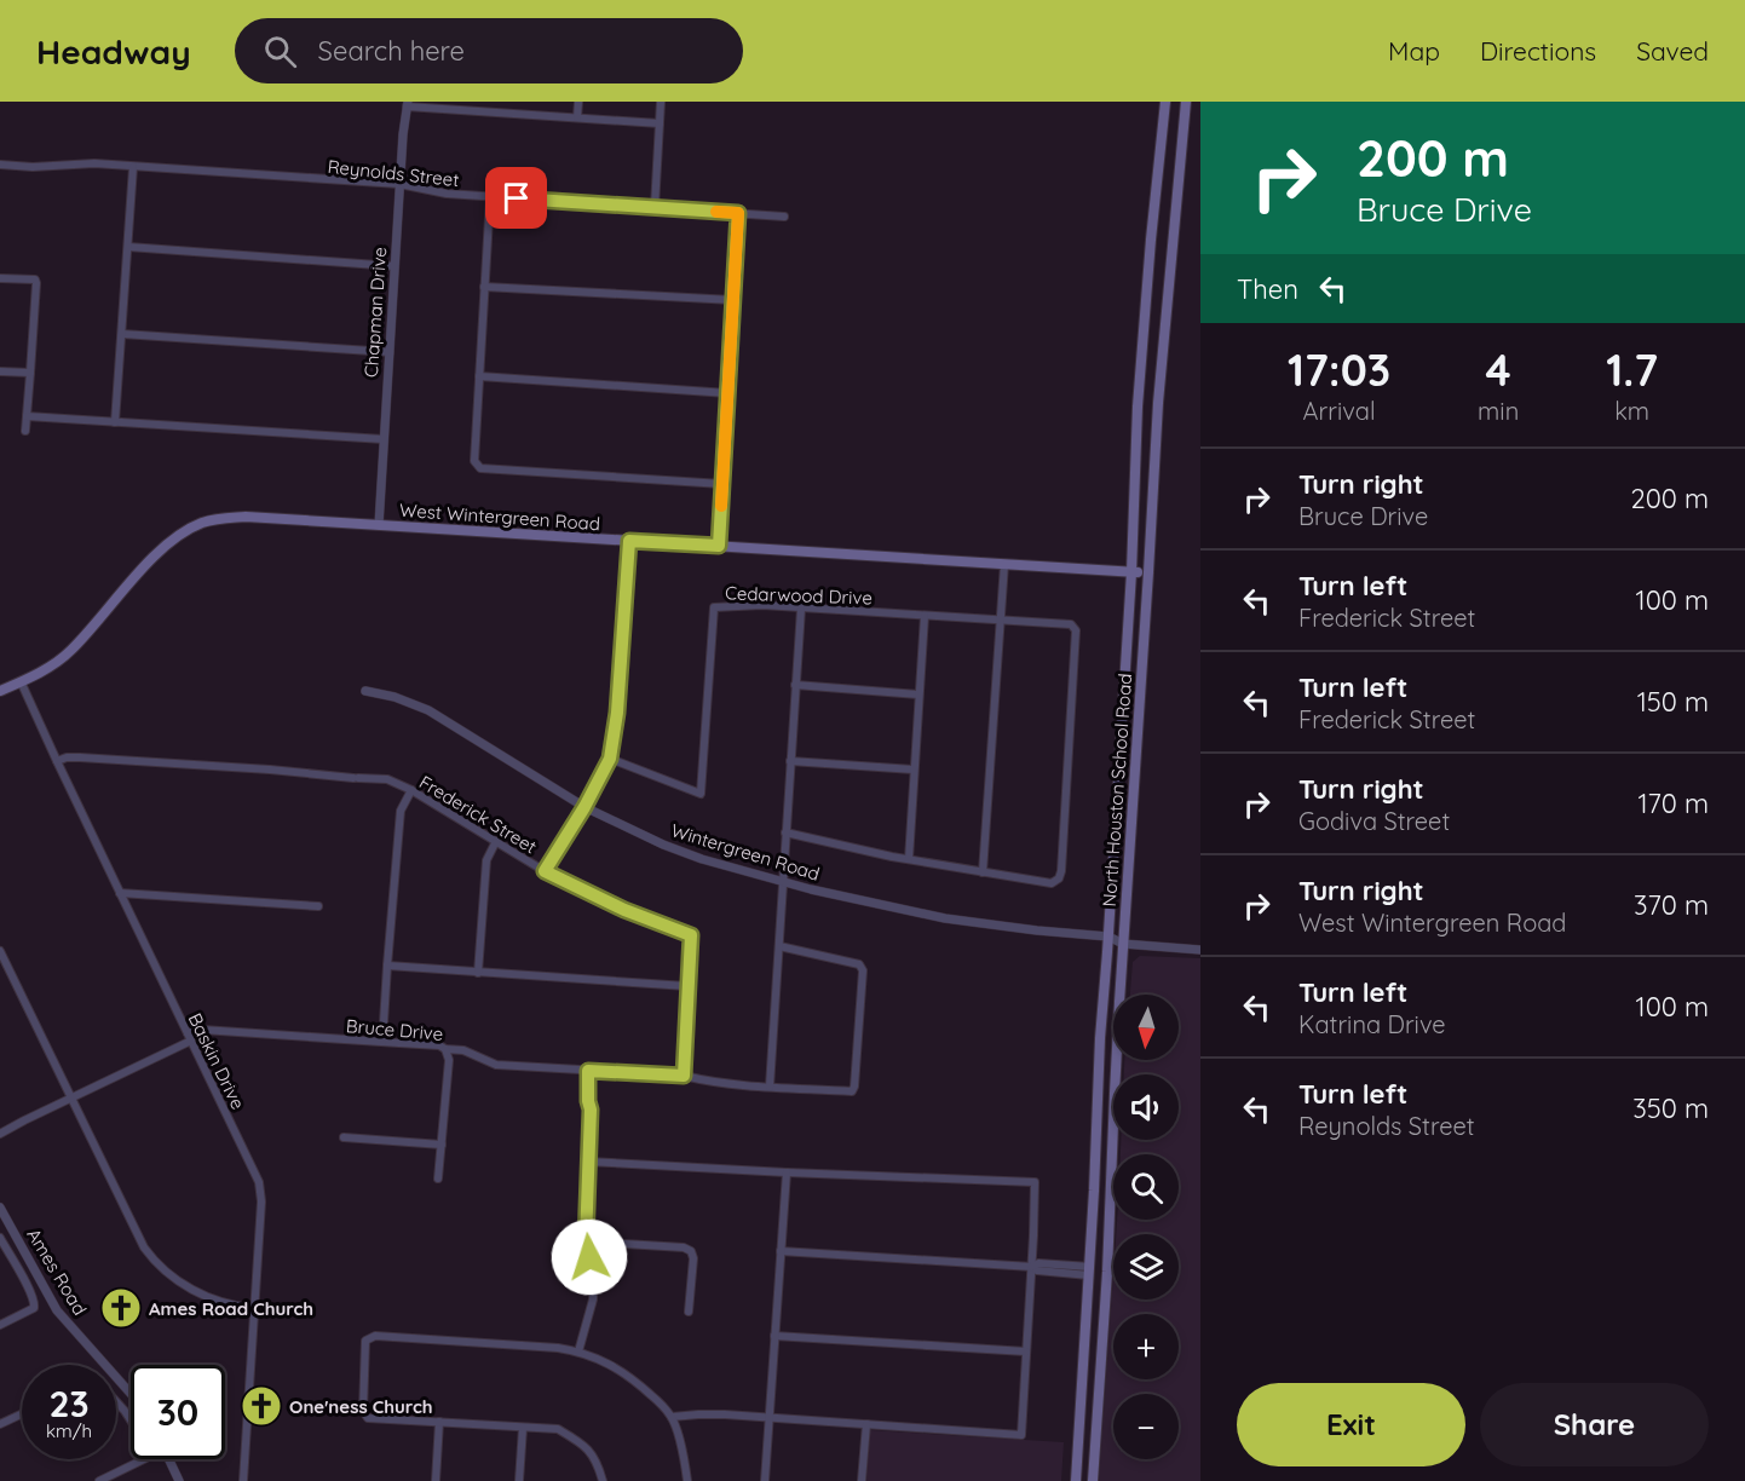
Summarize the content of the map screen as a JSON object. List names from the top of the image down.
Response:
{
  "streets": {
    "main road": ["West Wintergreen Road", "North Houston School Road"],
    "street": [
      "Reynolds Street",
      "Chapman Drive",
      "Cedarwood Drive",
      "Frederick Street",
      "Wintergreen Road",
      "Bruce Drive",
      "Baskin Drive",
      "Ames Road"
    ]
  },
  "crossings": [
    ["Reynolds Street", "Chapman Drive"],
    ["Chapman Drive", "West Wintergreen Road"],
    ["West Wintergreen Road", "North Houston School Road"],
    ["West Wintergreen Road", "Baskin Drive"],
    ["North Houston School Road", "Wintergreen Road"],
    ["Frederick Street", "Bruce Drive"],
    ["Frederick Street", "Baskin Drive"],
    ["Bruce Drive", "Baskin Drive"]
  ],
  "places": {
    "church": ["Ames Road Church", "One'ness Church"]
  },
  "north": "bottom",
  "page": {
    "header": "Headway",
    "search": "Search here",
    "nav": ["Map", "Directions", "Saved"],
    "turn": ["200 m", "Bruce Drive"],
    "then": "Then",
    "eta": [
      "17:03",
      "Arrival",
      "4",
      "min",
      "1.7",
      "km"
    ],
    "list": [
      {
        "name": "Turn right",
        "note": "Bruce Drive",
        "value": "200 m"
      },
      {
        "name": "Turn left",
        "note": "Frederick Street",
        "value": "100 m"
      },
      {
        "name": "Turn left",
        "note": "Frederick Street",
        "value": "150 m"
      },
      {
        "name": "Turn right",
        "note": "Godiva Street",
        "value": "170 m"
      },
      {
        "name": "Turn right",
        "note": "West Wintergreen Road",
        "value": "370 m"
      },
      {
        "name": "Turn left",
        "note": "Katrina Drive",
        "value": "100 m"
      },
      {
        "name": "Turn left",
        "note": "Reynolds Street",
        "value": "350 m"
      }
    ],
    "map_buttons": ["+", "−"],
    "speed": "23 km/h",
    "limit": "30",
    "buttons": ["Exit", "Share"]
  }
}
